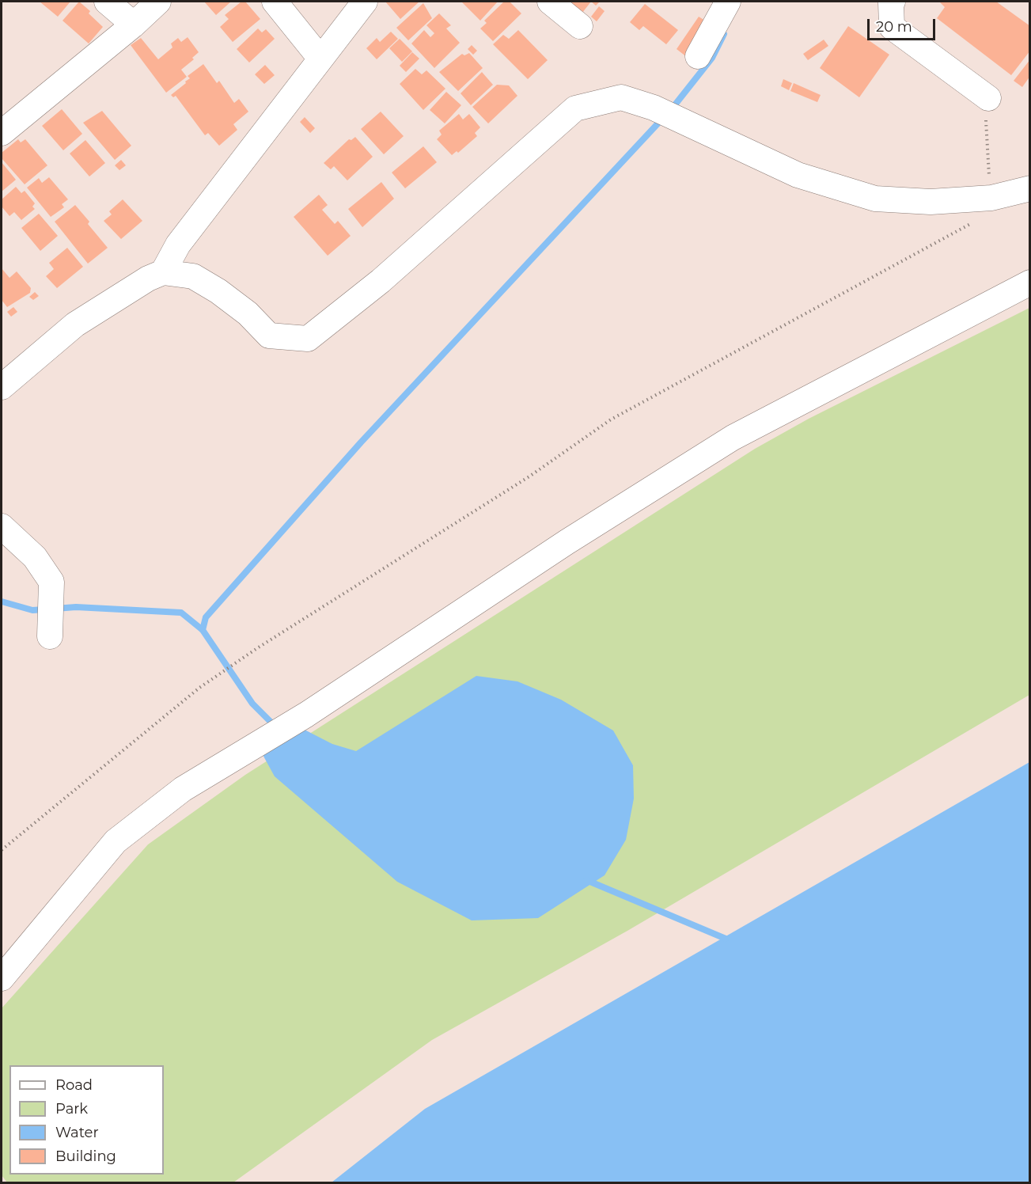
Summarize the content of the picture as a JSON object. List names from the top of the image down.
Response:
{
  "legend": [
    "Road",
    "Park",
    "Water",
    "Building"
  ],
  "scale_bar": "20 m"
}
